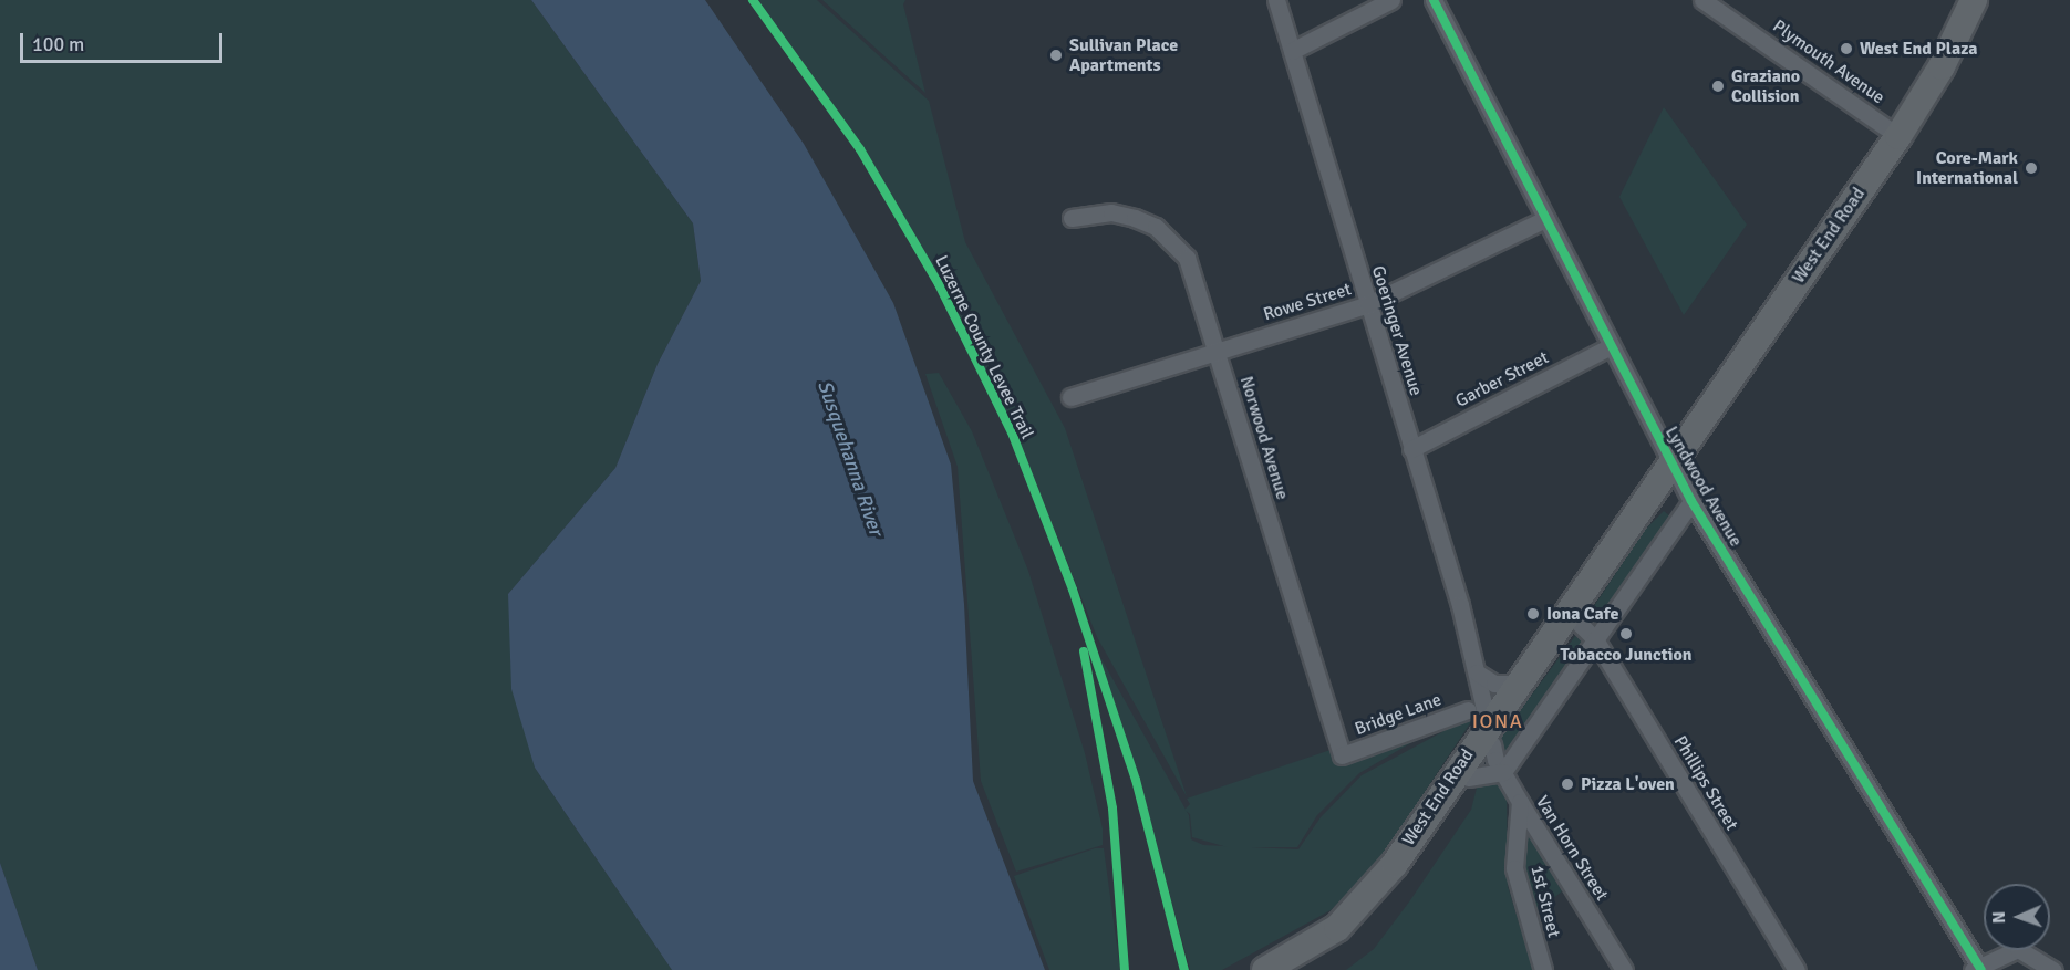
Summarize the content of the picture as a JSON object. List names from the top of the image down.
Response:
{
  "streets": {
    "main road": ["West End Road"],
    "street": [
      "Plymouth Avenue",
      "Rowe Street",
      "Goeringer Avenue",
      "Garber Street",
      "Norwood Avenue",
      "Lyndwood Avenue",
      "Bridge Lane",
      "Phillips Street",
      "Van Horn Street",
      "1st Street"
    ],
    "cycle path": ["Luzerne County Levee Trail"]
  },
  "crossings": [
    ["Plymouth Avenue", "West End Road"],
    ["West End Road", "Goeringer Avenue"],
    ["West End Road", "Lyndwood Avenue"],
    ["West End Road", "Bridge Lane"],
    ["West End Road", "Phillips Street"],
    ["West End Road", "Van Horn Street"],
    ["Rowe Street", "Goeringer Avenue"],
    ["Rowe Street", "Norwood Avenue"],
    ["Rowe Street", "Lyndwood Avenue"],
    ["Goeringer Avenue", "Garber Street"],
    ["Goeringer Avenue", "Bridge Lane"],
    ["Goeringer Avenue", "Van Horn Street"],
    ["Garber Street", "Lyndwood Avenue"],
    ["Norwood Avenue", "Bridge Lane"],
    ["Bridge Lane", "Van Horn Street"],
    ["Van Horn Street", "1st Street"]
  ],
  "districts": ["IONA"],
  "water": ["Susquehanna River"],
  "places": [
    "West End Plaza",
    "Sullivan Place Apartments",
    "Graziano Collision",
    "Core-Mark International",
    "Iona Cafe",
    "Tobacco Junction",
    "Pizza L'oven"
  ],
  "scale_bar": "100 m",
  "north": "left"
}
